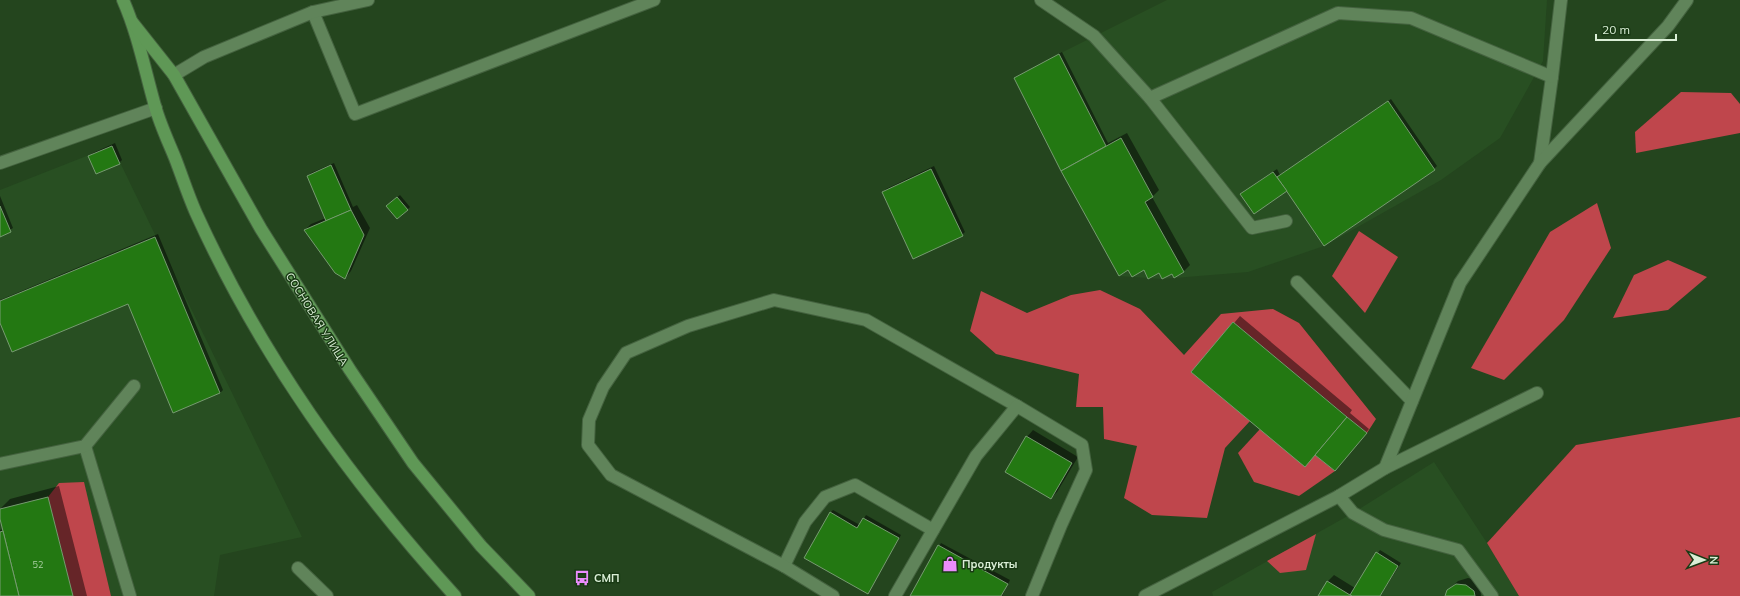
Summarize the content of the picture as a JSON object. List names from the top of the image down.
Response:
{
  "streets": {
    "main road": ["СОСНОВАЯ УЛИЦА"]
  },
  "places": {
    "shop": ["Продукты"],
    "bus stop": ["СМП"]
  },
  "house_numbers": ["52"],
  "scale_bar": "20 m",
  "north": "right"
}
